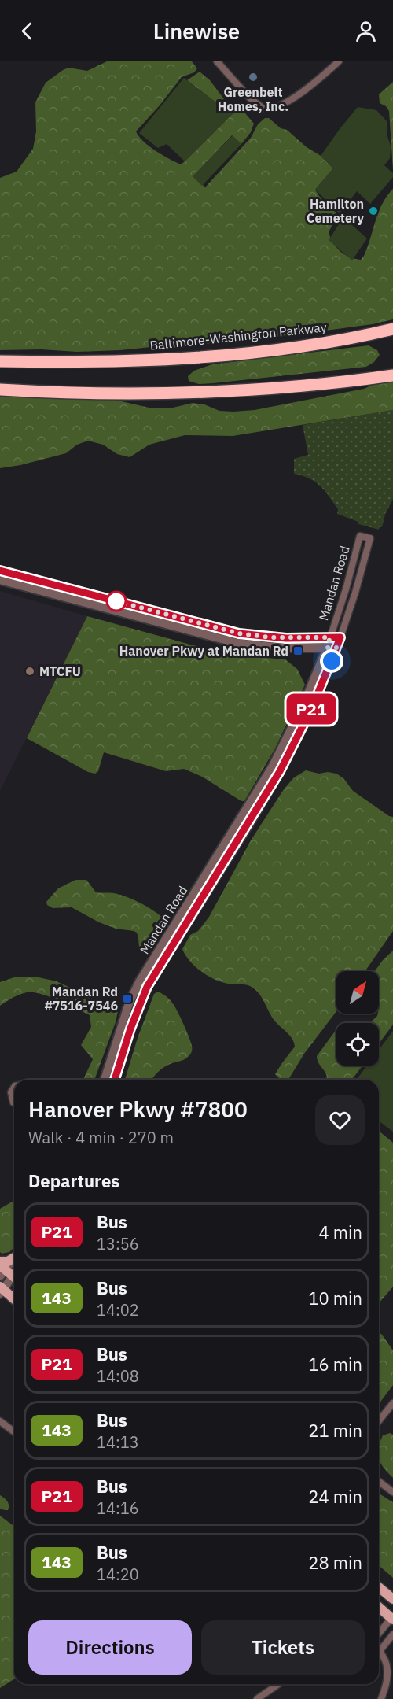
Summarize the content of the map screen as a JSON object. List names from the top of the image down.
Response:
{
  "streets": {
    "highway": ["Baltimore-Washington Parkway"],
    "street": ["Mandan Road"]
  },
  "places": {
    "other": ["Greenbelt Homes, Inc.", "Hamilton Cemetery", "MTCFU"],
    "transit": ["Hanover Pkwy at Mandan Rd", "Mandan Rd #7516-7546"]
  },
  "lines": ["bus line P21"],
  "north": "top right",
  "page": {
    "header": "Linewise",
    "on_map": "P21",
    "heading": [
      ["Hanover Pkwy #7800", "Walk · 4 min · 270 m"],
      "Departures"
    ],
    "list": [
      {
        "mark": "P21",
        "name": "Bus",
        "note": "13:56",
        "value": "4 min"
      },
      {
        "mark": "143",
        "name": "Bus",
        "note": "14:02",
        "value": "10 min"
      },
      {
        "mark": "P21",
        "name": "Bus",
        "note": "14:08",
        "value": "16 min"
      },
      {
        "mark": "143",
        "name": "Bus",
        "note": "14:13",
        "value": "21 min"
      },
      {
        "mark": "P21",
        "name": "Bus",
        "note": "14:16",
        "value": "24 min"
      },
      {
        "mark": "143",
        "name": "Bus",
        "note": "14:20",
        "value": "28 min"
      }
    ],
    "buttons": ["Directions", "Tickets"]
  }
}
